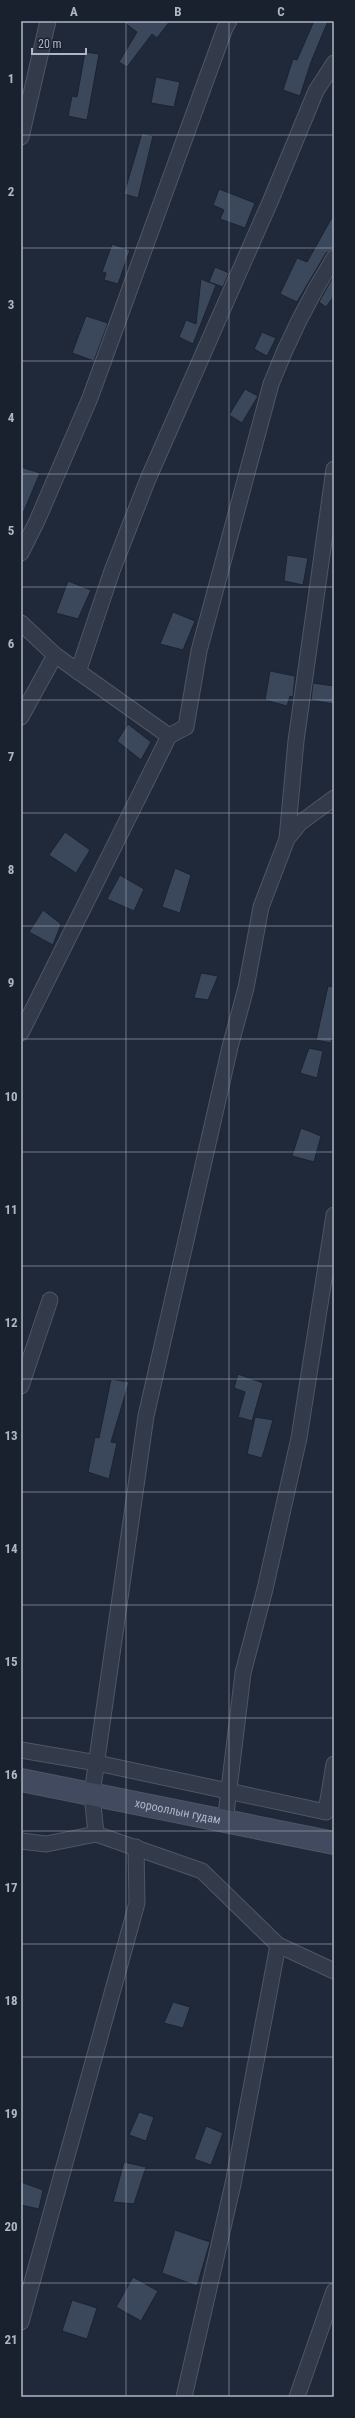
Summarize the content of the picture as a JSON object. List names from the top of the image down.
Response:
{
  "streets": {
    "main road": ["хорооллын гудам"]
  },
  "scale_bar": "20 m",
  "grid": {
    "columns": ["A", "B", "C"],
    "rows": [
      "1",
      "2",
      "3",
      "4",
      "5",
      "6",
      "7",
      "8",
      "9",
      "10",
      "11",
      "12",
      "13",
      "14",
      "15",
      "16",
      "17",
      "18",
      "19",
      "20",
      "21"
    ]
  }
}
